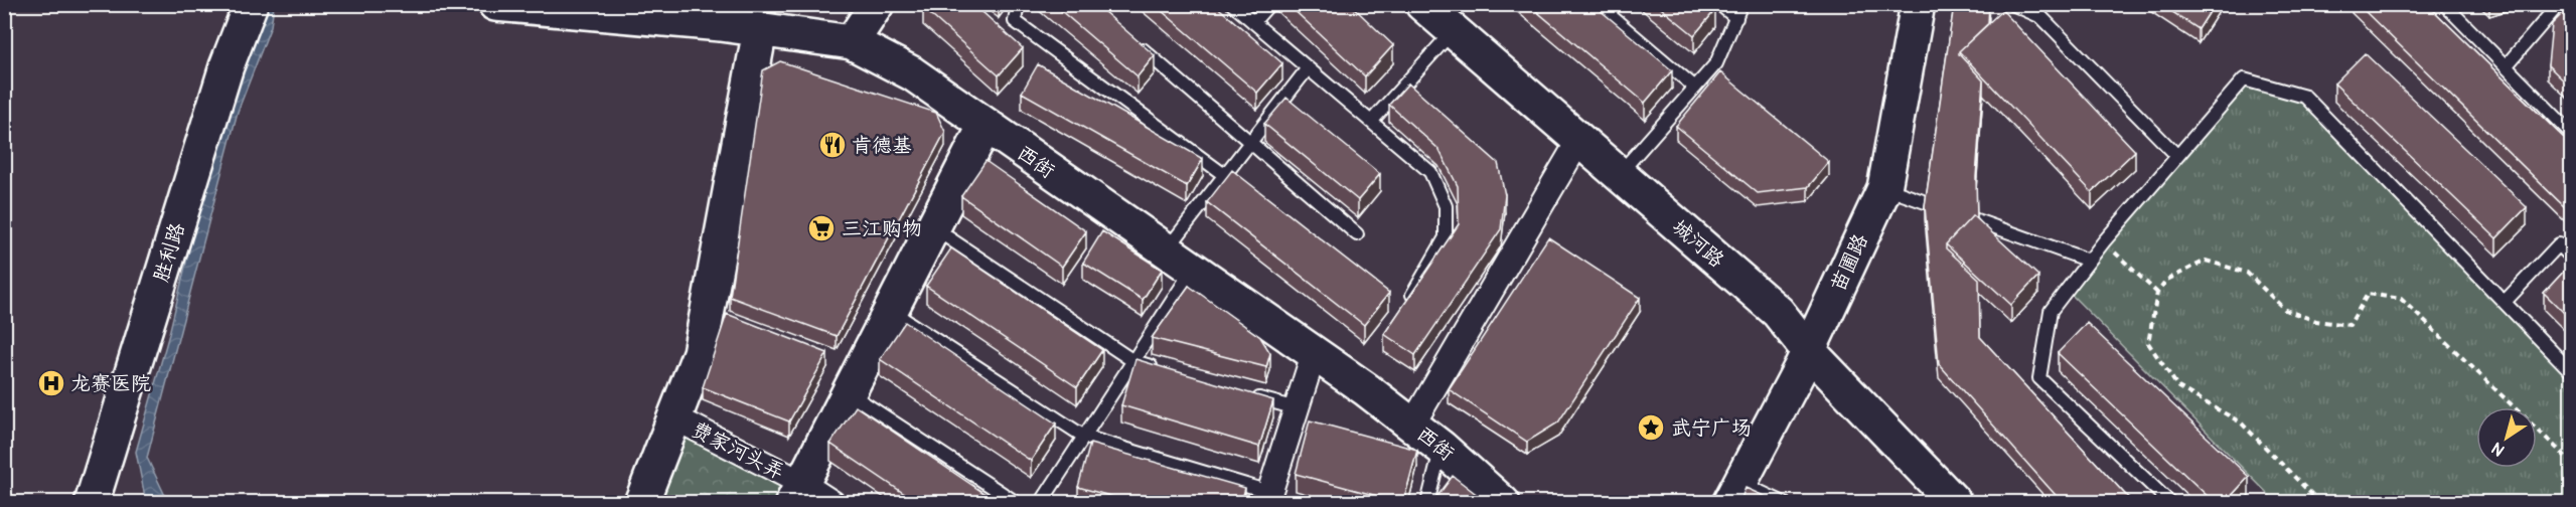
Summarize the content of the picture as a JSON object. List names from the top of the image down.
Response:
{
  "streets": {
    "street": [
      "西街",
      "城河路",
      "胜利路",
      "苗圃路",
      "费家河头弄"
    ]
  },
  "crossings": [
    ["城河路", "苗圃路"]
  ],
  "places": {
    "restaurant": ["肯德基"],
    "supermarket": ["三江购物"],
    "hospital": ["龙赛医院"],
    "place": ["武宁广场"]
  },
  "north": "bottom left"
}
